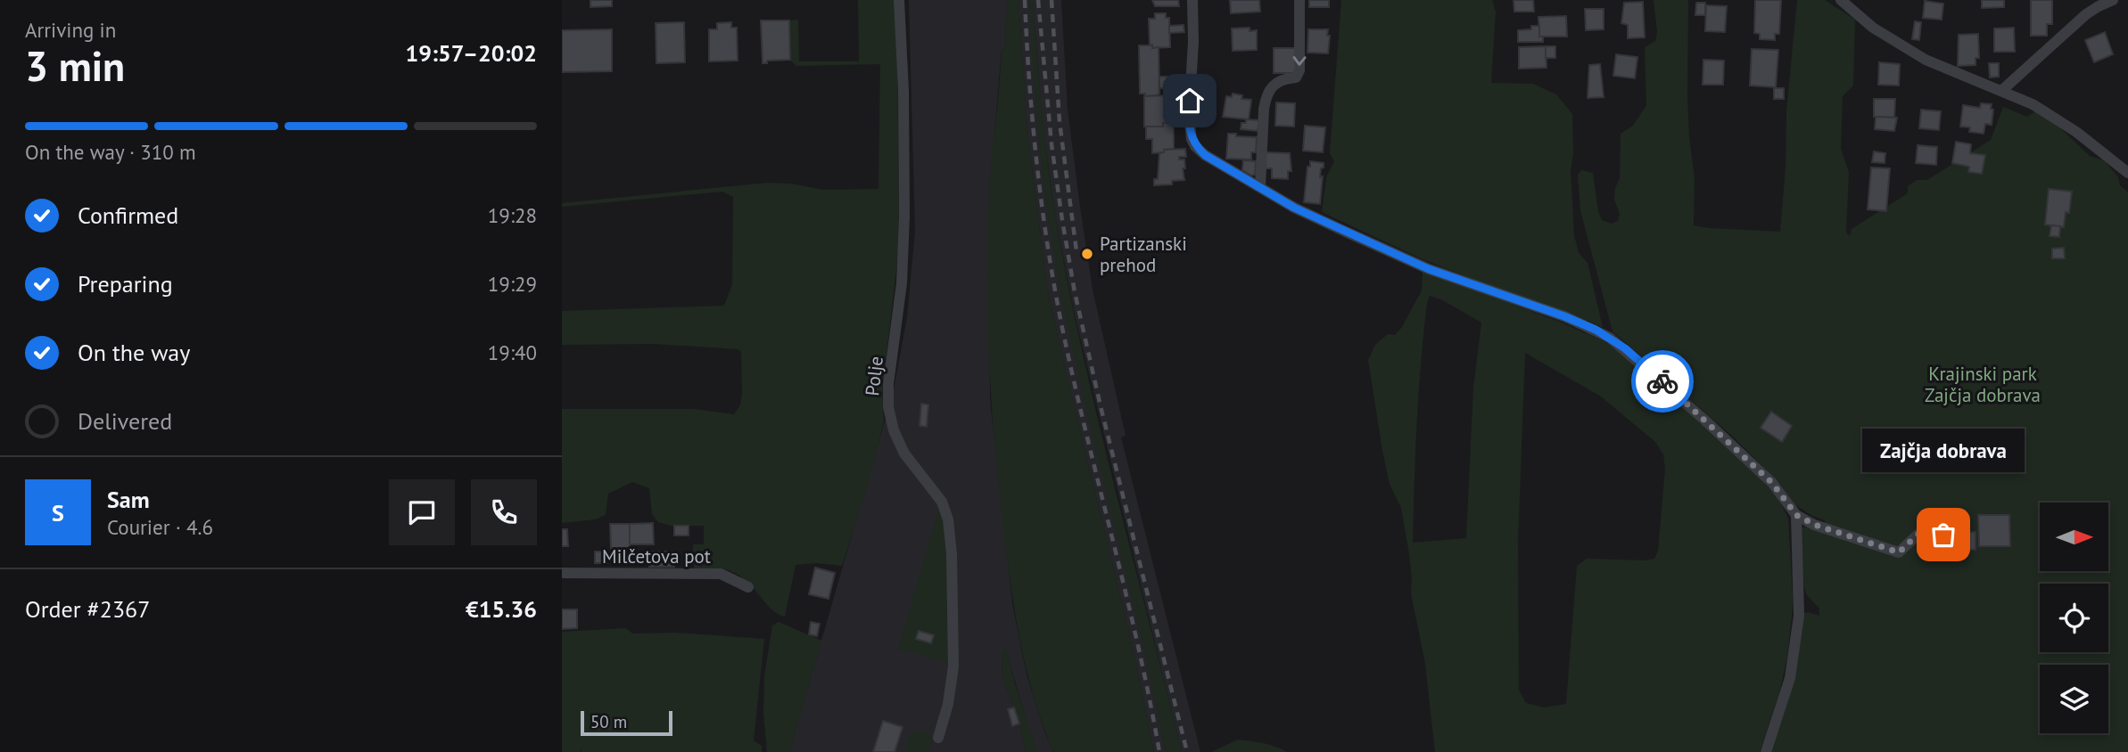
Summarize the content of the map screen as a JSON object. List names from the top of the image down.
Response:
{
  "streets": {
    "street": ["Polje", "Milčetova pot"]
  },
  "parks": ["Krajinski park Zajčja dobrava"],
  "places": ["Partizanski prehod", "Zajčja dobrava"],
  "scale_bar": "50 m",
  "north": "right",
  "page": {
    "heading": ["3 min", "Arriving in", "19:57–20:02"],
    "panel": [
      "Sam",
      "Courier · 4.6",
      "Order #2367",
      "€15.36"
    ],
    "bar": "On the way · 310 m",
    "list": [
      ["Confirmed", "19:28"],
      ["Preparing", "19:29"],
      ["On the way", "19:40"],
      "Delivered"
    ],
    "bubble": "Zajčja dobrava",
    "round": "S",
    "scale": "50 m"
  }
}
